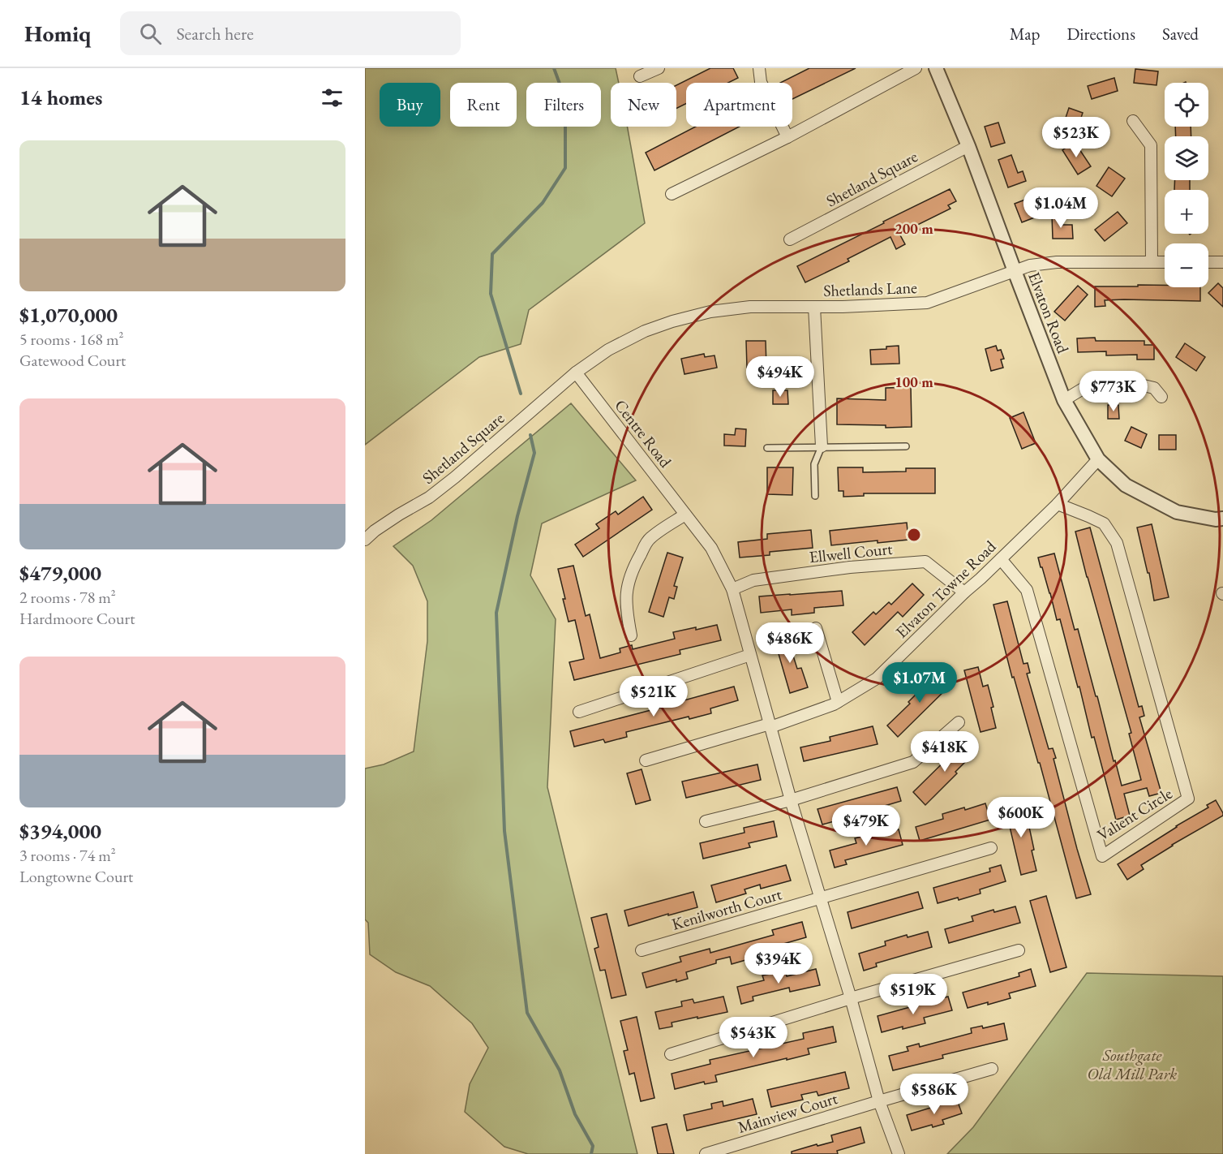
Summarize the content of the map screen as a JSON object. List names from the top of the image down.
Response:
{
  "streets": {
    "street": [
      "Shetland Square",
      "Shetlands Lane",
      "Elvaton Road",
      "Centre Road",
      "Ellwell Court",
      "Elvaton Towne Road",
      "Valient Circle",
      "Kenilworth Court",
      "Mainview Court"
    ]
  },
  "crossings": [
    ["Shetland Square", "Shetlands Lane"],
    ["Shetland Square", "Elvaton Road"],
    ["Shetland Square", "Centre Road"],
    ["Shetlands Lane", "Elvaton Road"],
    ["Shetlands Lane", "Centre Road"],
    ["Elvaton Road", "Elvaton Towne Road"],
    ["Centre Road", "Ellwell Court"],
    ["Centre Road", "Elvaton Towne Road"],
    ["Centre Road", "Kenilworth Court"],
    ["Centre Road", "Mainview Court"],
    ["Ellwell Court", "Elvaton Towne Road"],
    ["Elvaton Towne Road", "Valient Circle"]
  ],
  "parks": ["Southgate Old Mill Park"],
  "page": {
    "header": "Homiq",
    "search": "Search here",
    "nav": ["Map", "Directions", "Saved"],
    "heading": "14 homes",
    "map_buttons": ["+", "−"],
    "chip": [
      "Buy",
      "Rent",
      "Filters",
      "New",
      "Apartment"
    ],
    "price": [
      "$523K",
      "$1.04M",
      "$494K",
      "$773K",
      "$486K",
      "$1.07M",
      "$521K",
      "$418K",
      "$600K",
      "$479K",
      "$394K",
      "$519K",
      "$543K",
      "$586K"
    ],
    "list": [
      {
        "name": "$1,070,000",
        "note": "5 rooms · 168 m² · Gatewood Court"
      },
      {
        "name": "$479,000",
        "note": "2 rooms · 78 m² · Hardmoore Court"
      },
      {
        "name": "$394,000",
        "note": "3 rooms · 74 m² · Longtowne Court"
      }
    ]
  },
  "rings": ["200 m", "100 m"]
}
